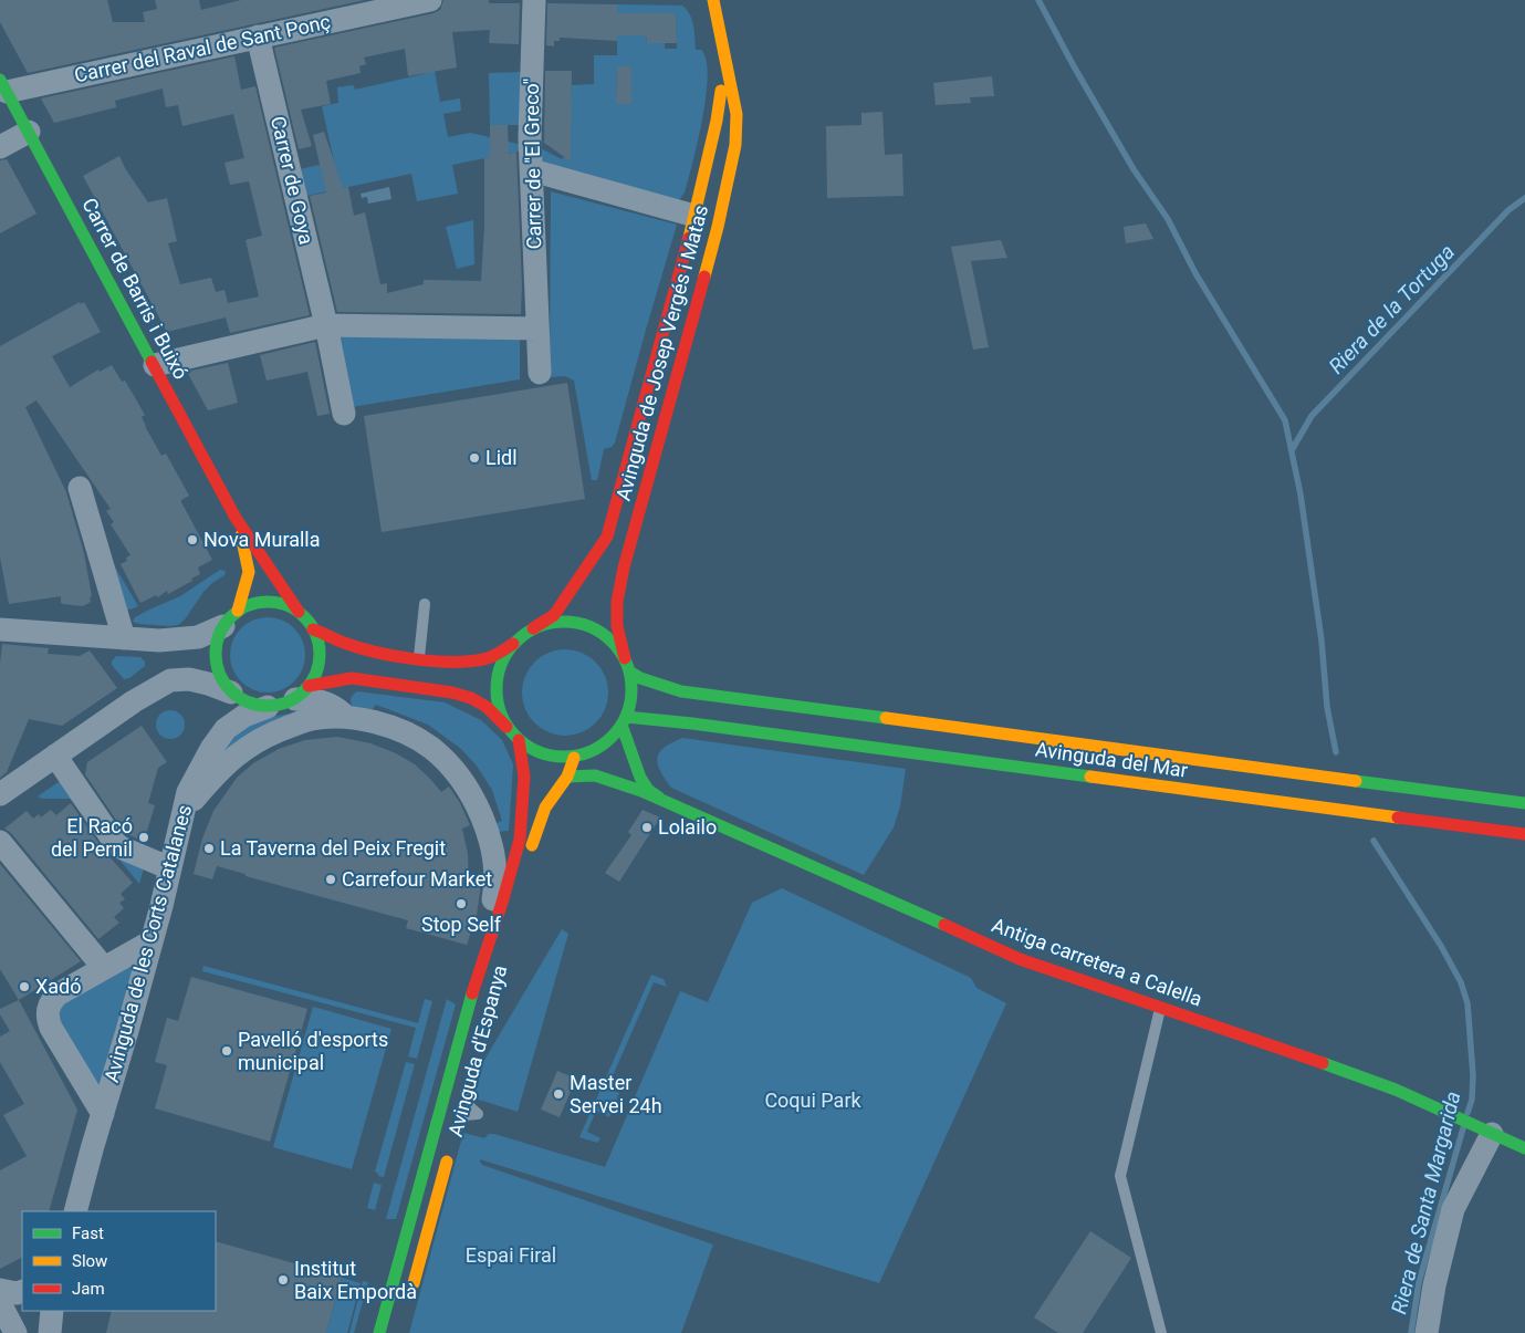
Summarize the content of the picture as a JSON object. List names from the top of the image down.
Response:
{
  "streets": {
    "street": [
      "Carrer del Raval de Sant Ponç",
      "Carrer de \"El Greco\"",
      "Carrer de Goya",
      "Carrer de Barris i Buixó",
      "Avinguda de Josep Vergés i Matas",
      "Avinguda del Mar",
      "Avinguda de les Corts Catalanes",
      "Antiga carretera a Calella",
      "Avinguda d'Espanya"
    ]
  },
  "crossings": [
    ["Carrer del Raval de Sant Ponç", "Carrer de Goya"],
    ["Carrer del Raval de Sant Ponç", "Carrer de Barris i Buixó"],
    ["Carrer de Barris i Buixó", "Avinguda de les Corts Catalanes"],
    ["Carrer de Barris i Buixó", "Avinguda d'Espanya"],
    ["Avinguda de Josep Vergés i Matas", "Avinguda del Mar"],
    ["Avinguda de Josep Vergés i Matas", "Antiga carretera a Calella"],
    ["Avinguda de Josep Vergés i Matas", "Avinguda d'Espanya"],
    ["Avinguda del Mar", "Antiga carretera a Calella"],
    ["Avinguda del Mar", "Avinguda d'Espanya"],
    ["Avinguda de les Corts Catalanes", "Avinguda d'Espanya"],
    ["Antiga carretera a Calella", "Avinguda d'Espanya"]
  ],
  "water": ["Riera de la Tortuga", "Riera de Santa Margarida"],
  "parks": ["Coqui Park", "Espai Firal"],
  "places": [
    "Lidl",
    "Nova Muralla",
    "Lolailo",
    "El Racó del Pernil",
    "La Taverna del Peix Fregit",
    "Carrefour Market",
    "Stop Self",
    "Xadó",
    "Pavelló d'esports municipal",
    "Master Servei 24h",
    "Institut Baix Empordà"
  ],
  "legend": ["Fast", "Slow", "Jam"]
}
